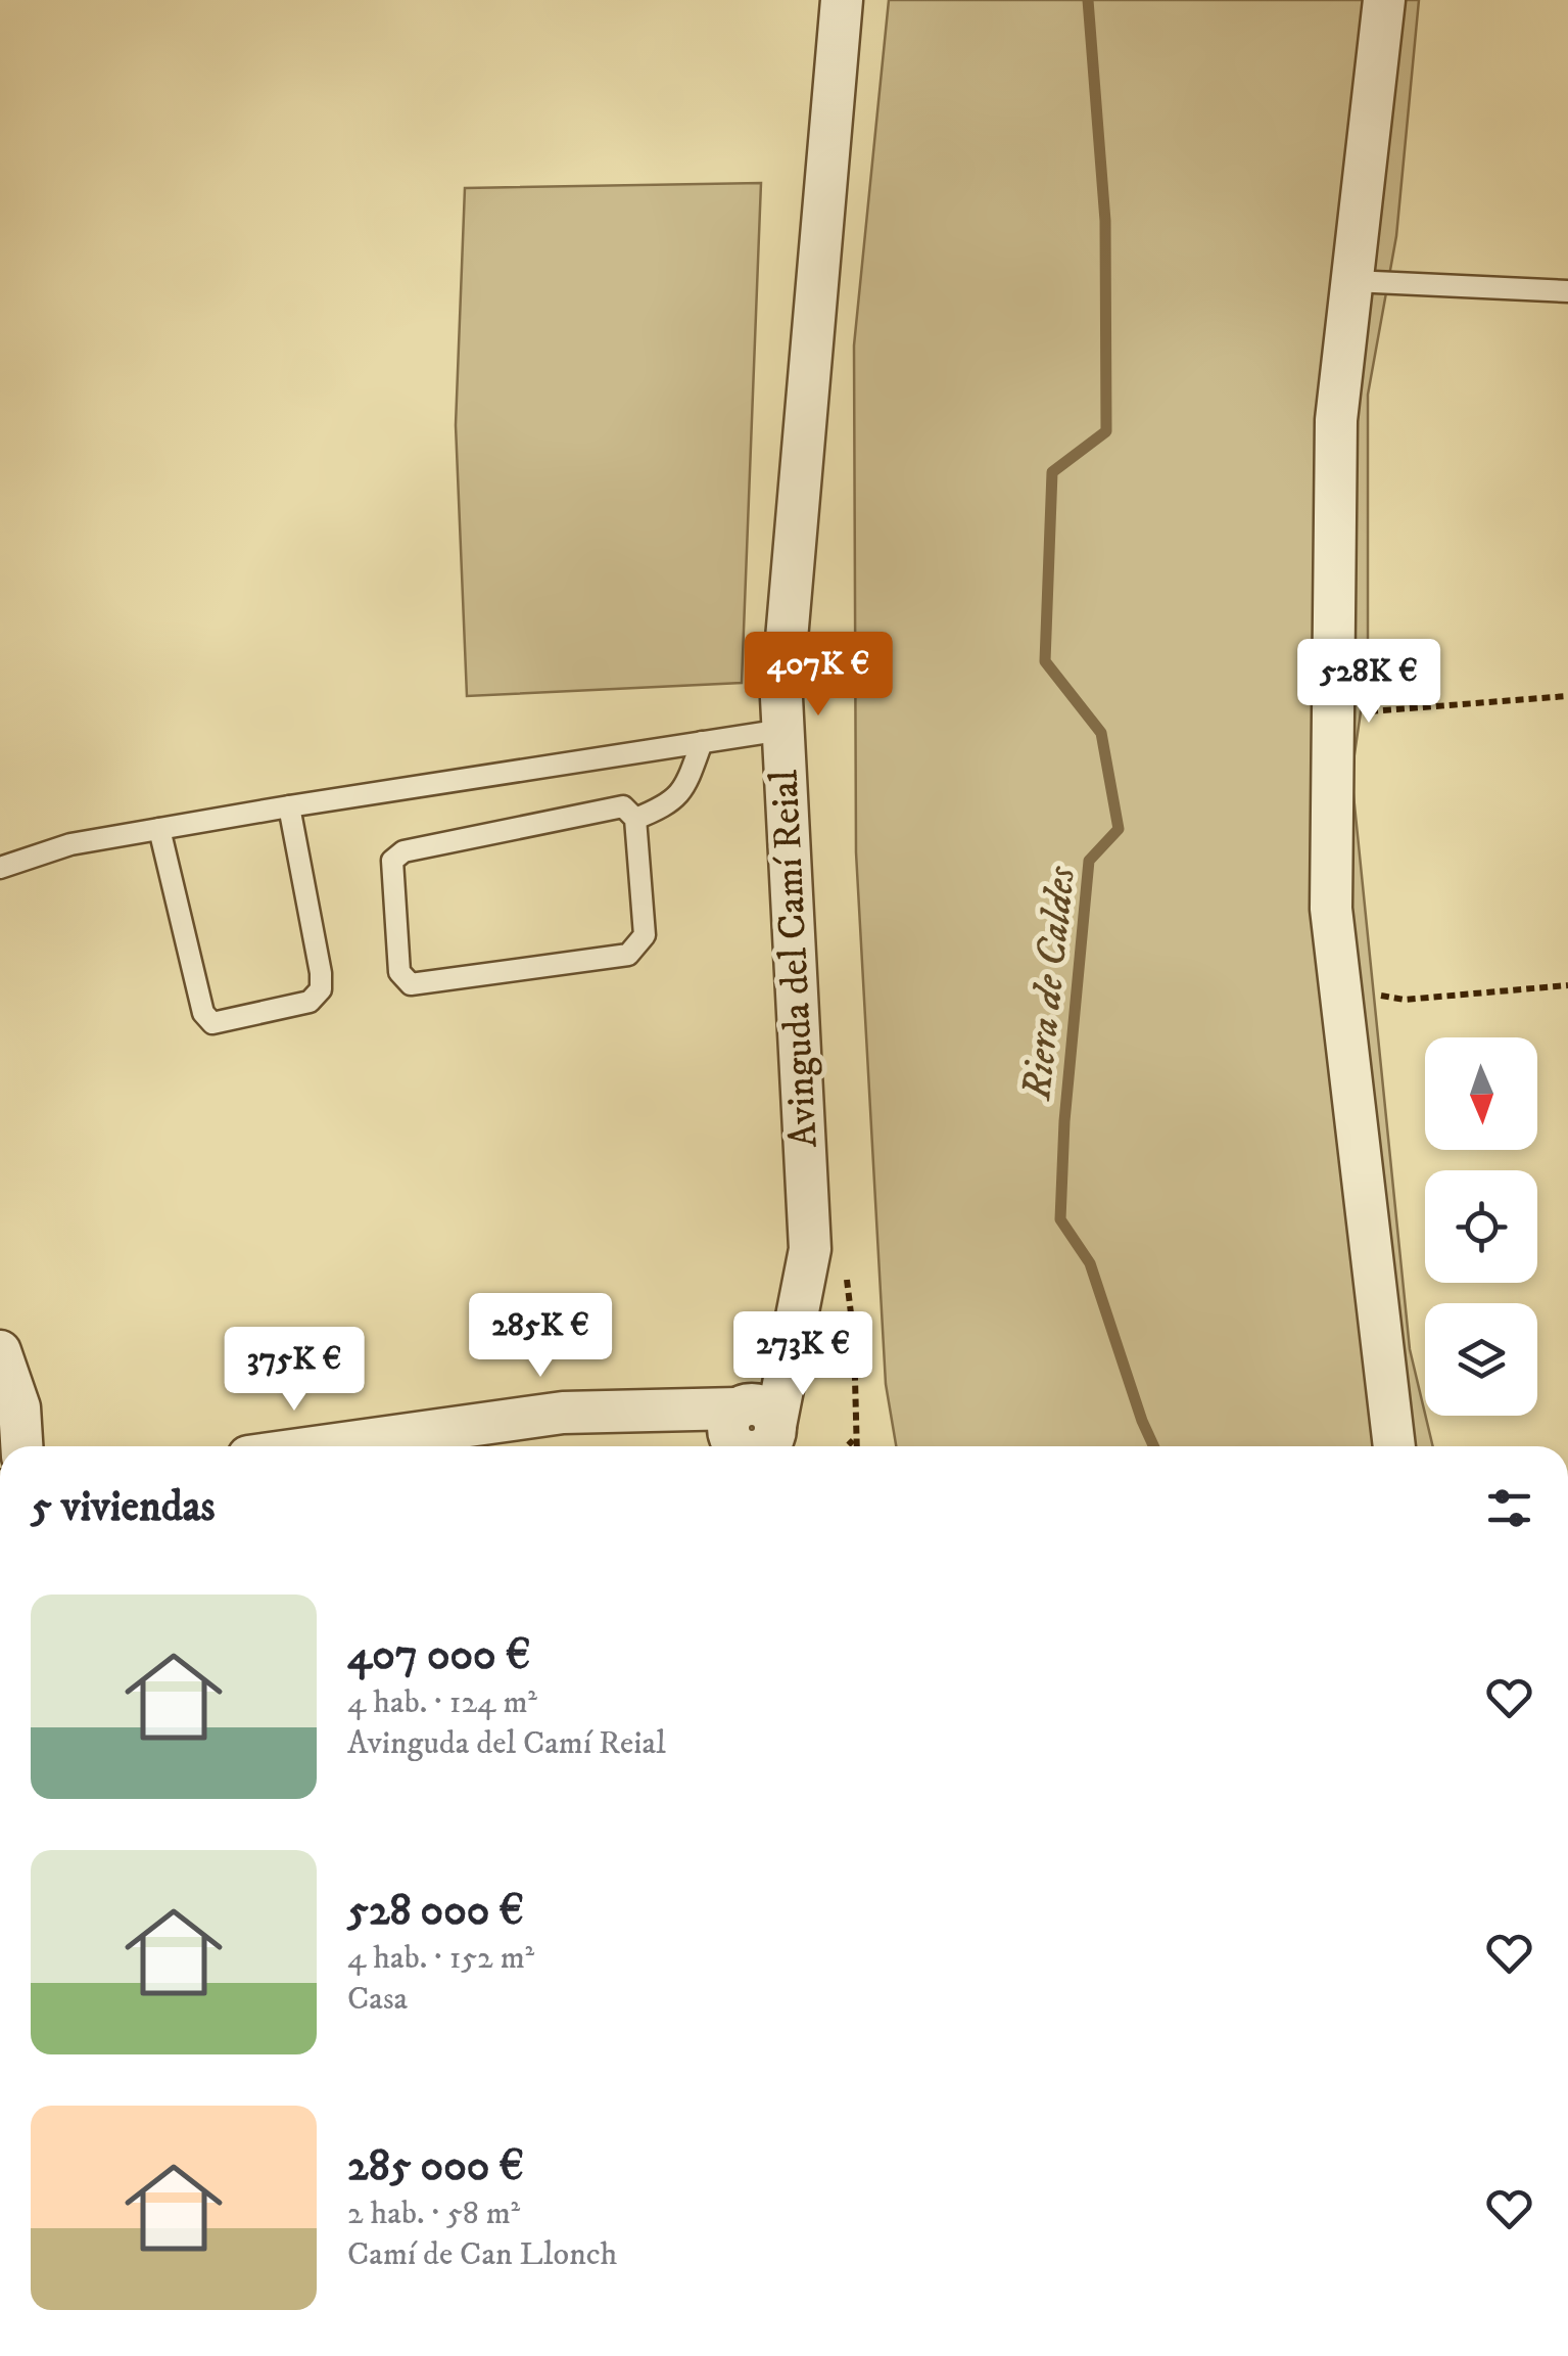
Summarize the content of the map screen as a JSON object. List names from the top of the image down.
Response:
{
  "streets": {
    "street": ["Avinguda del Camí Reial"]
  },
  "water": ["Riera de Caldes"],
  "north": "bottom",
  "page": {
    "price": [
      "407K €",
      "528K €",
      "285K €",
      "273K €",
      "375K €"
    ],
    "heading": "5 viviendas",
    "list": [
      {
        "name": "407 000 €",
        "note": "4 hab. · 124 m² · Avinguda del Camí Reial"
      },
      {
        "name": "528 000 €",
        "note": "4 hab. · 152 m² · Casa"
      },
      {
        "name": "285 000 €",
        "note": "2 hab. · 58 m² · Camí de Can Llonch"
      }
    ]
  }
}
